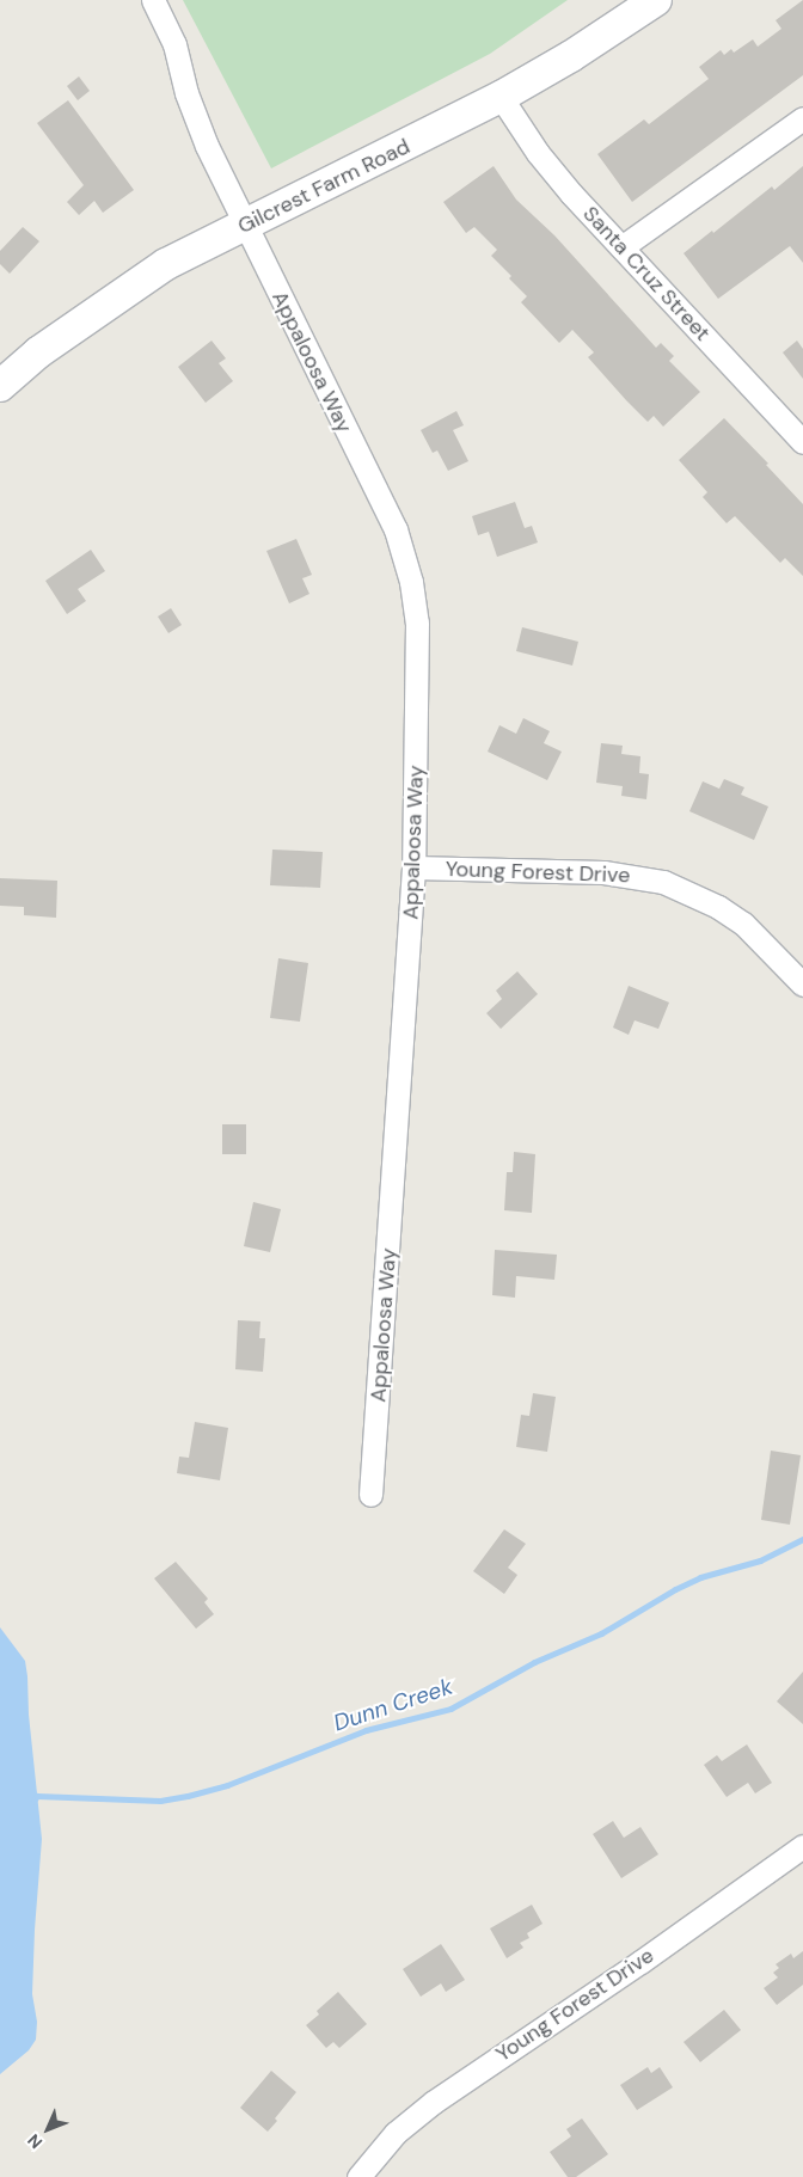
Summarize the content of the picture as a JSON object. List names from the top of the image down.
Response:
{
  "streets": {
    "main road": ["Gilcrest Farm Road"],
    "street": ["Santa Cruz Street", "Appaloosa Way", "Young Forest Drive"]
  },
  "crossings": [
    ["Gilcrest Farm Road", "Santa Cruz Street"],
    ["Gilcrest Farm Road", "Appaloosa Way"],
    ["Appaloosa Way", "Young Forest Drive"]
  ],
  "water": ["Dunn Creek"],
  "north": "bottom left"
}
